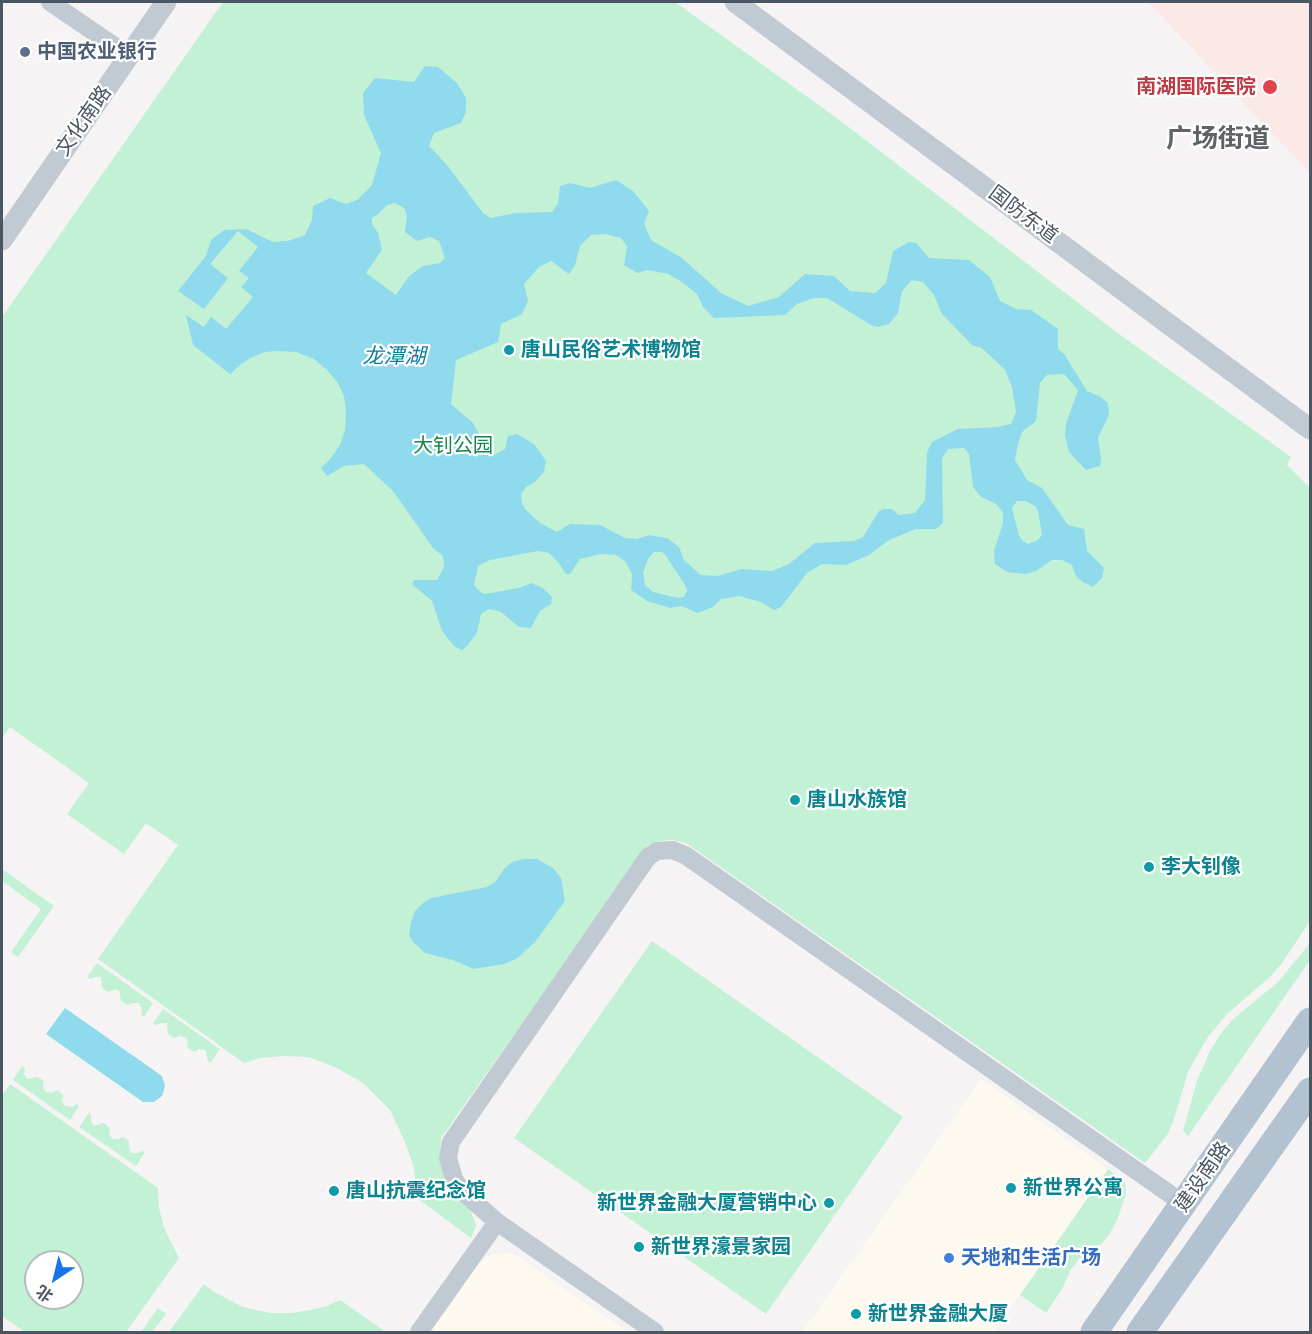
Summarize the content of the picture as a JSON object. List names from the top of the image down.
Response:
{
  "streets": {
    "main road": ["建设南路"],
    "street": ["文化南路", "国防东道"]
  },
  "districts": ["广场街道"],
  "water": ["龙潭湖"],
  "parks": ["大钊公园"],
  "places": [
    "中国农业银行",
    "南湖国际医院",
    "唐山民俗艺术博物馆",
    "唐山水族馆",
    "李大钊像",
    "新世界公寓",
    "唐山抗震纪念馆",
    "新世界金融大厦营销中心",
    "新世界濠景家园",
    "天地和生活广场",
    "新世界金融大厦"
  ],
  "north": "bottom left"
}
